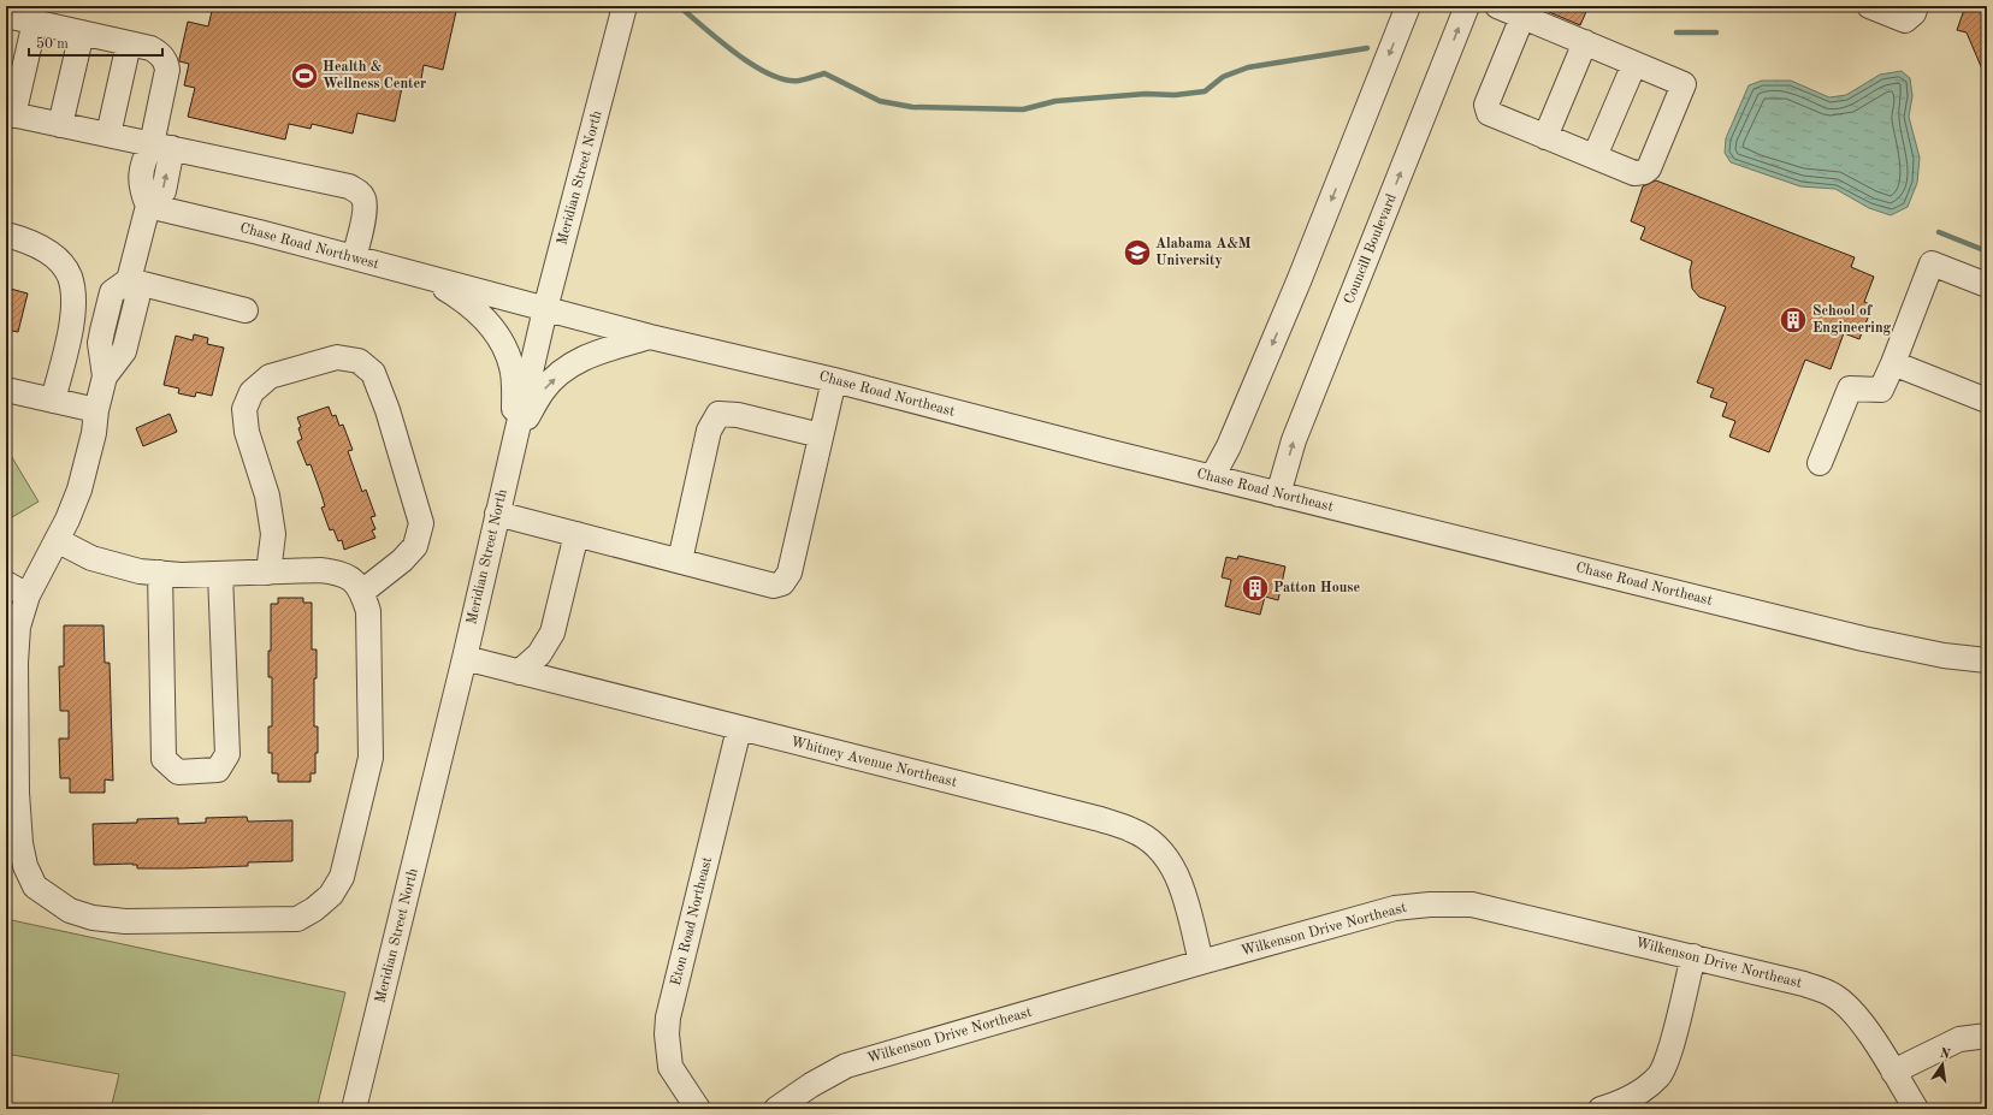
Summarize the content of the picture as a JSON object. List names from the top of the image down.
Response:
{
  "streets": {
    "street": [
      "Meridian Street North",
      "Chase Road Northwest",
      "Councill Boulevard",
      "Chase Road Northeast",
      "Whitney Avenue Northeast",
      "Eton Road Northeast",
      "Wilkenson Drive Northeast"
    ]
  },
  "crossings": [
    ["Meridian Street North", "Chase Road Northwest"],
    ["Meridian Street North", "Chase Road Northeast"],
    ["Meridian Street North", "Whitney Avenue Northeast"],
    ["Chase Road Northwest", "Chase Road Northeast"],
    ["Councill Boulevard", "Chase Road Northeast"],
    ["Whitney Avenue Northeast", "Eton Road Northeast"],
    ["Whitney Avenue Northeast", "Wilkenson Drive Northeast"]
  ],
  "places": {
    "sports": ["Health & Wellness Center"],
    "school or university": ["Alabama A&M University"],
    "building": ["School of Engineering", "Patton House"]
  },
  "scale_bar": "50 m",
  "north": "top"
}
